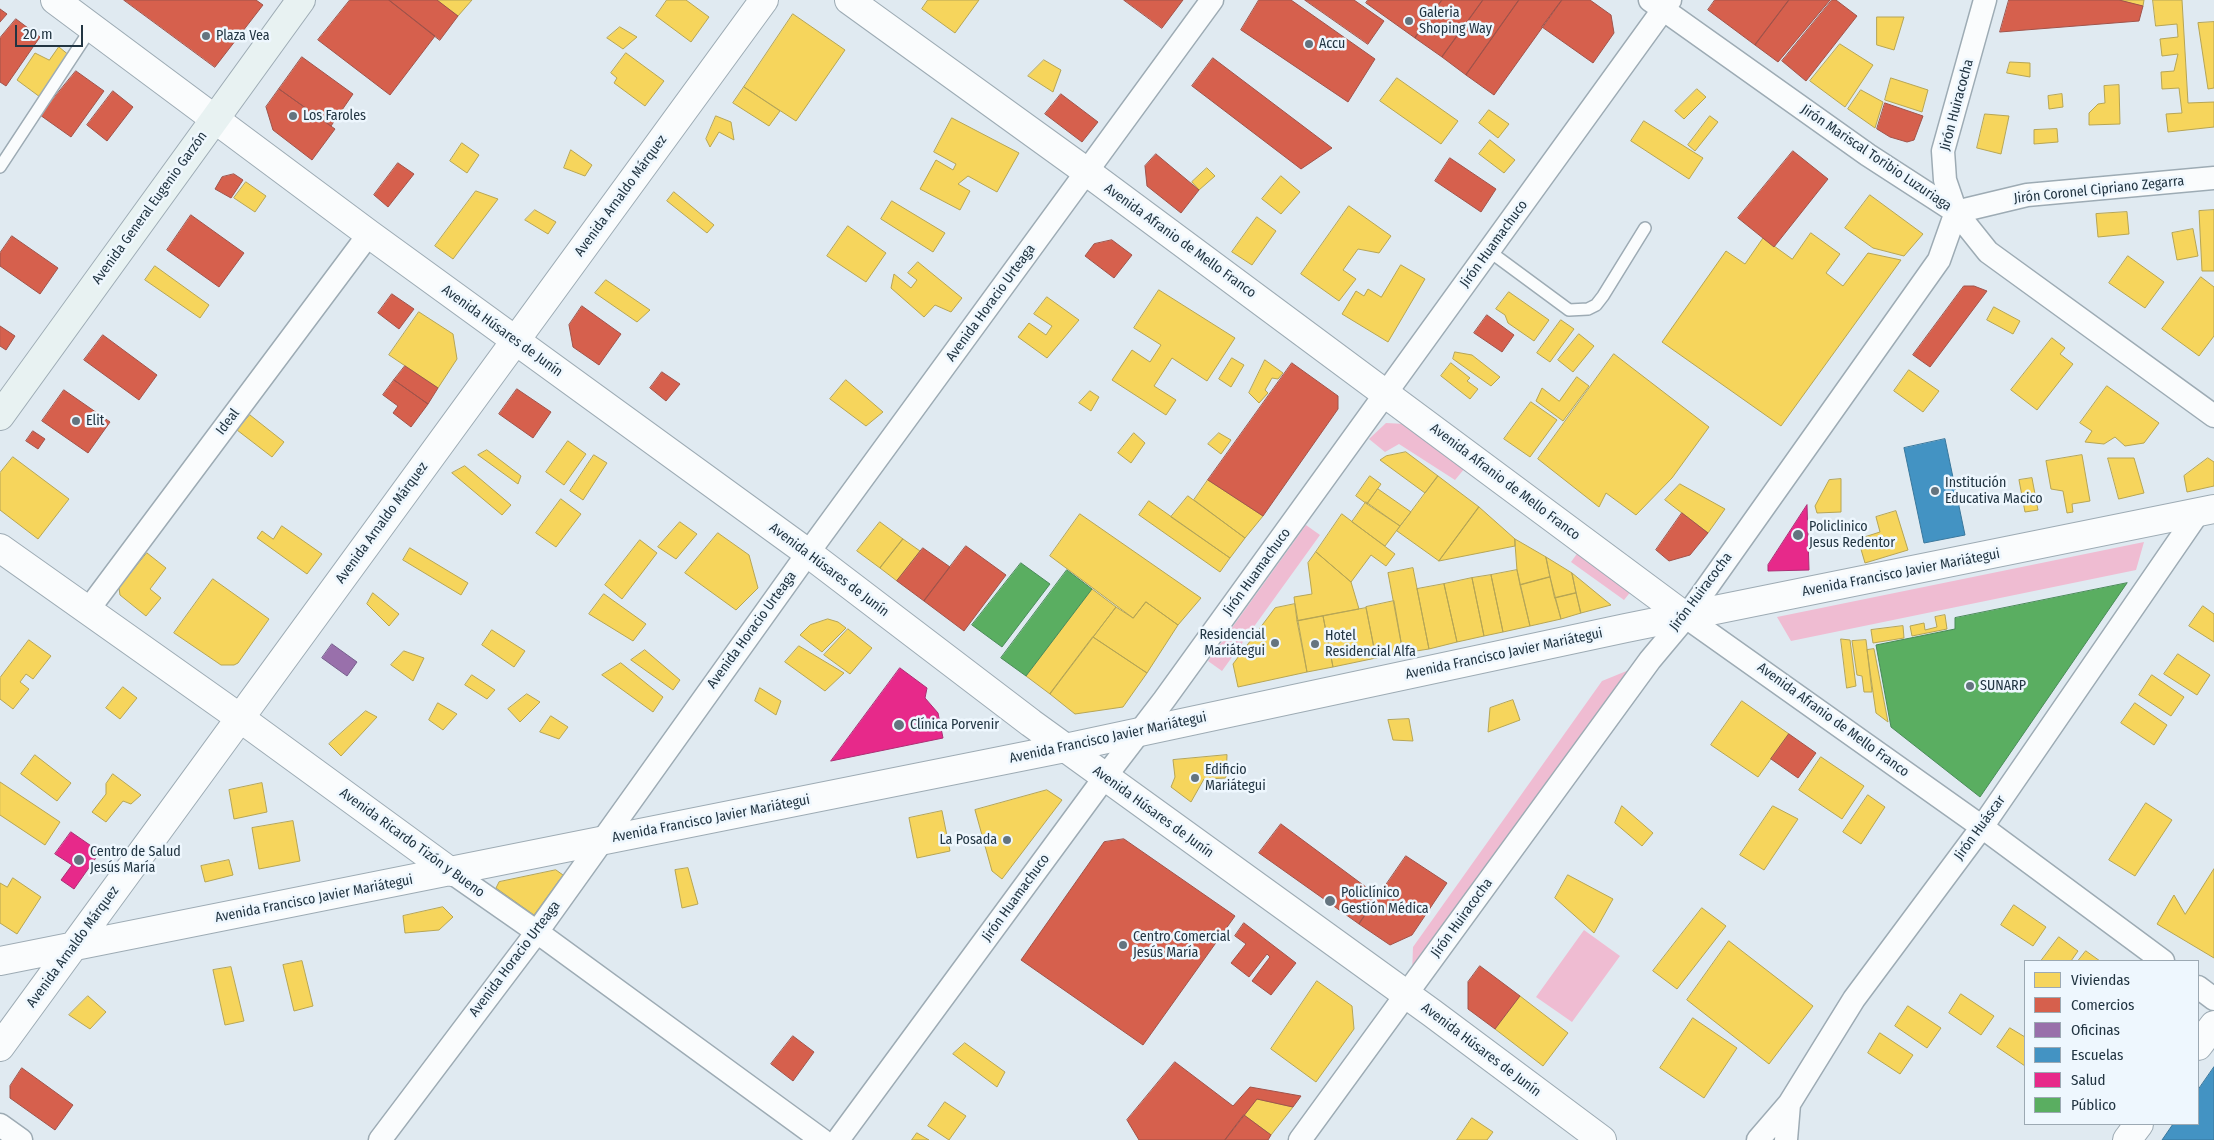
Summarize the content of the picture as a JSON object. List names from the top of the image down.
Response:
{
  "streets": {
    "main road": ["Avenida General Eugenio Garzón"],
    "street": [
      "Jirón Huiracocha",
      "Jirón Mariscal Toribio Luzuriaga",
      "Jirón Coronel Cipriano Zegarra",
      "Avenida Arnaldo Márquez",
      "Avenida Afranio de Mello Franco",
      "Jirón Huamachuco",
      "Avenida Horacio Urteaga",
      "Avenida Húsares de Junín",
      "Ideal",
      "Avenida Francisco Javier Mariátegui",
      "Jirón Huáscar",
      "Avenida Ricardo Tizón y Bueno"
    ]
  },
  "crossings": [
    ["Jirón Huiracocha", "Jirón Mariscal Toribio Luzuriaga"],
    ["Jirón Huiracocha", "Jirón Coronel Cipriano Zegarra"],
    ["Jirón Huiracocha", "Avenida Afranio de Mello Franco"],
    ["Jirón Huiracocha", "Avenida Húsares de Junín"],
    ["Jirón Huiracocha", "Avenida Francisco Javier Mariátegui"],
    ["Jirón Mariscal Toribio Luzuriaga", "Jirón Coronel Cipriano Zegarra"],
    ["Jirón Mariscal Toribio Luzuriaga", "Jirón Huamachuco"],
    ["Avenida Arnaldo Márquez", "Avenida Húsares de Junín"],
    ["Avenida Arnaldo Márquez", "Avenida Francisco Javier Mariátegui"],
    ["Avenida Arnaldo Márquez", "Avenida Ricardo Tizón y Bueno"],
    ["Avenida General Eugenio Garzón", "Avenida Húsares de Junín"],
    ["Avenida Afranio de Mello Franco", "Jirón Huamachuco"],
    ["Avenida Afranio de Mello Franco", "Avenida Horacio Urteaga"],
    ["Avenida Afranio de Mello Franco", "Avenida Francisco Javier Mariátegui"],
    ["Avenida Afranio de Mello Franco", "Jirón Huáscar"],
    ["Jirón Huamachuco", "Avenida Húsares de Junín"],
    ["Jirón Huamachuco", "Avenida Francisco Javier Mariátegui"],
    ["Avenida Horacio Urteaga", "Avenida Húsares de Junín"],
    ["Avenida Horacio Urteaga", "Avenida Francisco Javier Mariátegui"],
    ["Avenida Horacio Urteaga", "Avenida Ricardo Tizón y Bueno"],
    ["Avenida Húsares de Junín", "Ideal"],
    ["Avenida Húsares de Junín", "Avenida Francisco Javier Mariátegui"],
    ["Ideal", "Avenida Ricardo Tizón y Bueno"],
    ["Avenida Francisco Javier Mariátegui", "Jirón Huáscar"],
    ["Avenida Francisco Javier Mariátegui", "Avenida Ricardo Tizón y Bueno"]
  ],
  "places": [
    "Galeria Shoping Way",
    "Plaza Vea",
    "Accu",
    "Los Faroles",
    "Elit",
    "Institución Educativa Macico",
    "Policlinico Jesus Redentor",
    "Residencial Mariátegui",
    "Hotel Residencial Alfa",
    "SUNARP",
    "Clínica Porvenir",
    "Edificio Mariátegui",
    "La Posada",
    "Centro de Salud Jesús María",
    "Policlínico Gestión Médica",
    "Centro Comercial Jesús María"
  ],
  "legend": [
    "Viviendas",
    "Comercios",
    "Oficinas",
    "Escuelas",
    "Salud",
    "Público"
  ],
  "scale_bar": "20 m"
}
